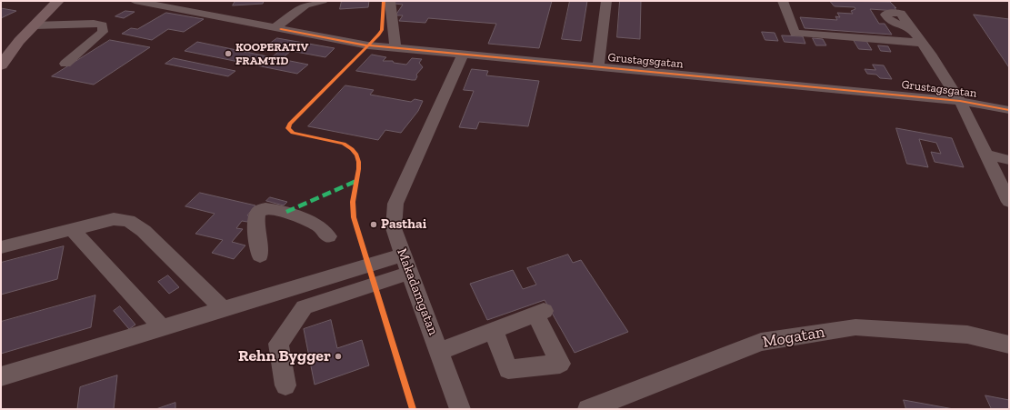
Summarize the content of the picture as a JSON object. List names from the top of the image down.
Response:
{
  "streets": {
    "street": ["Grustagsgatan", "Makadamgatan", "Mogatan"]
  },
  "crossings": [
    ["Grustagsgatan", "Makadamgatan"]
  ],
  "places": ["KOOPERATIV FRAMTID", "Pasthai", "Rehn Bygger"]
}
